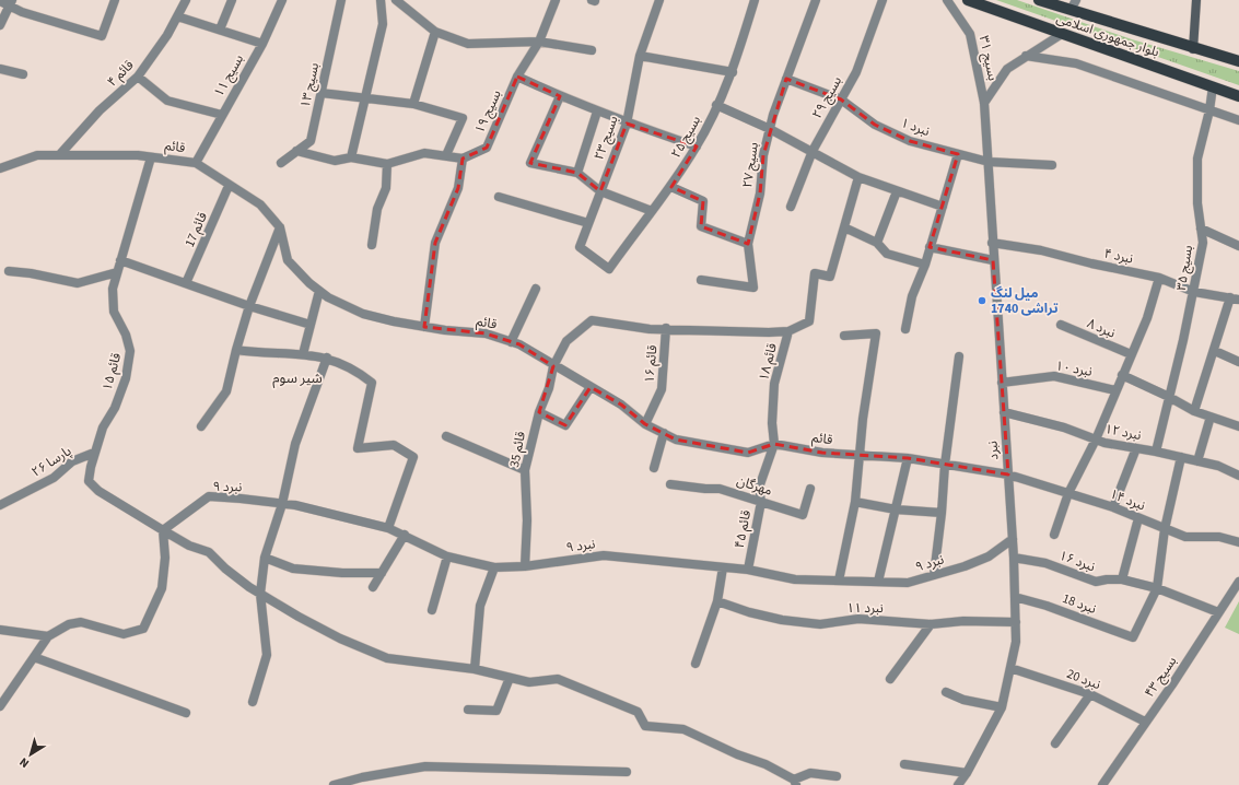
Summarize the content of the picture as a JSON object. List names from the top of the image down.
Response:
{
  "streets": {
    "main road": ["بلوار جمهوری اسلامی"],
    "street": [
      "بسیج ۳۱",
      "قائم ۴",
      "بسیج ۱۱",
      "بسیج ۱۳",
      "بسیج ۲۹",
      "بسیج ۱۹",
      "نبرد ۱",
      "بسیج ۲۵",
      "بسیج ۲۳",
      "قائم",
      "بسیج ۲۷",
      "قائم 17",
      "نبرد ۴",
      "بسیج ۳۵",
      "نبرد ۸",
      "قائم ۱۸",
      "قائم ۱۶",
      "نبرد ۱۰",
      "قائم ۱۵",
      "نبرد ۱۲",
      "قائم 35",
      "نبرد",
      "پارسا ۲۶",
      "مهرگان",
      "نبرد ۹",
      "نبرد ۱۴",
      "قائم ۴۵",
      "نبرد ۱۶",
      "نبرد 18",
      "نبرد ۱۱",
      "بسیج ۴۳",
      "نبرد 20"
    ]
  },
  "crossings": [
    ["بلوار جمهوری اسلامی", "بسیج ۳۵"],
    ["بسیج ۳۱", "نبرد"],
    ["قائم ۴", "قائم"],
    ["بسیج ۱۱", "قائم"],
    ["بسیج ۲۹", "نبرد ۱"],
    ["نبرد ۱", "بسیج ۲۷"],
    ["نبرد ۱", "نبرد"],
    ["بسیج ۲۵", "بسیج ۲۳"],
    ["قائم", "قائم 17"],
    ["قائم", "قائم ۱۸"],
    ["قائم", "قائم ۱۶"],
    ["قائم", "قائم ۱۵"],
    ["قائم", "قائم 35"],
    ["قائم", "نبرد"],
    ["قائم", "نبرد ۱۴"],
    ["قائم", "قائم ۴۵"],
    ["نبرد ۴", "بسیج ۳۵"],
    ["نبرد ۴", "نبرد"],
    ["بسیج ۳۵", "نبرد ۱۲"],
    ["قائم ۱۸", "قائم ۴۵"],
    ["نبرد ۱۰", "نبرد"],
    ["قائم ۱۵", "پارسا ۲۶"],
    ["قائم ۱۵", "نبرد ۹"],
    ["نبرد ۱۲", "نبرد"],
    ["قائم 35", "نبرد ۹"],
    ["نبرد", "نبرد ۹"],
    ["نبرد", "نبرد ۱۴"],
    ["نبرد", "نبرد ۱۶"],
    ["نبرد", "نبرد 18"],
    ["نبرد", "نبرد ۱۱"],
    ["نبرد", "نبرد 20"],
    ["مهرگان", "قائم ۴۵"],
    ["نبرد ۹", "قائم ۴۵"],
    ["نبرد ۱۶", "نبرد 18"],
    ["نبرد ۱۶", "بسیج ۴۳"],
    ["بسیج ۴۳", "نبرد 20"]
  ],
  "districts": ["شیر سوم"],
  "places": ["میل لنگ تراشی 1740"],
  "north": "bottom left"
}
